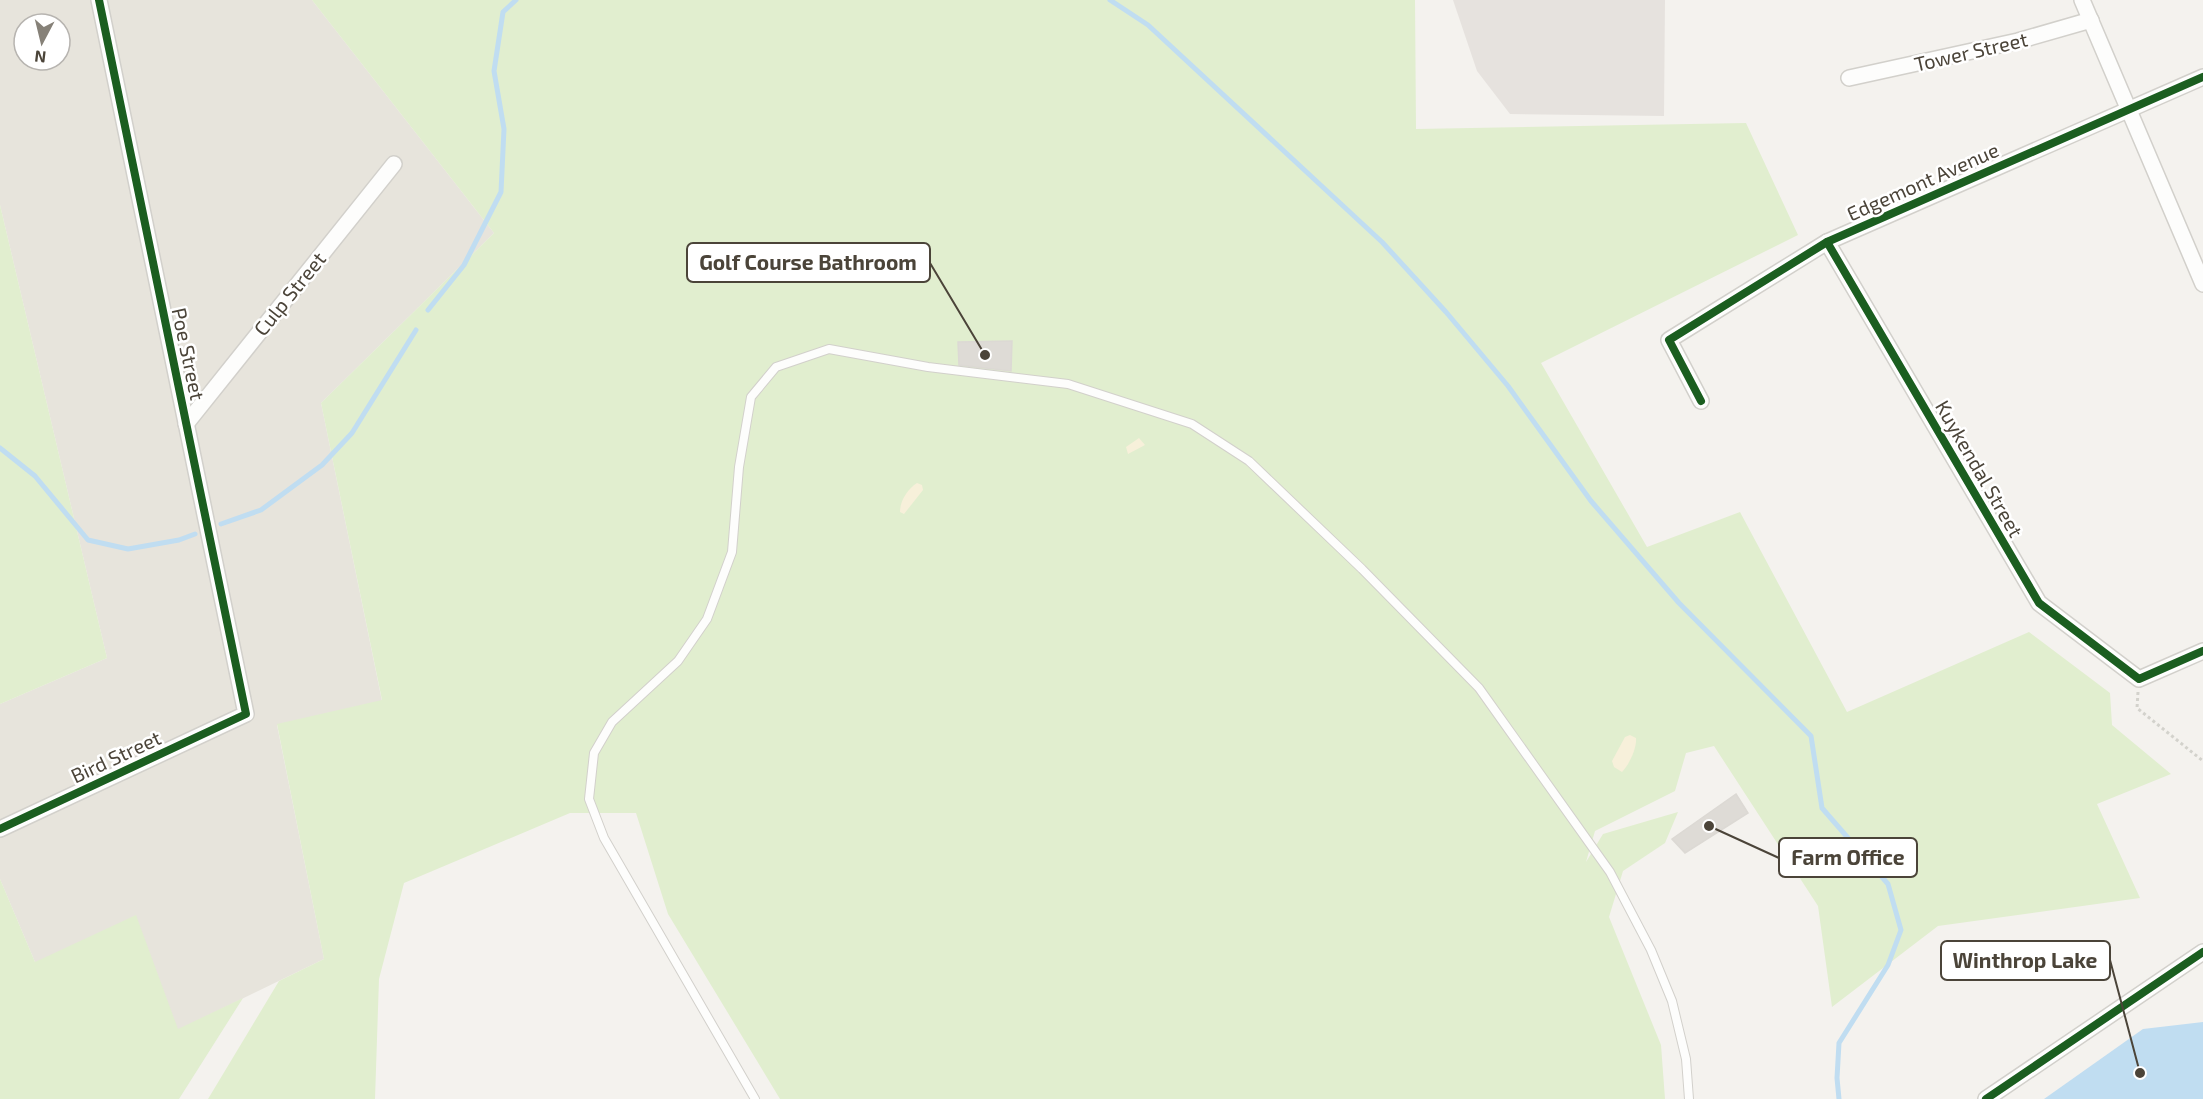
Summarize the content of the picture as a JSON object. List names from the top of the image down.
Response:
{
  "streets": {
    "street": [
      "Tower Street",
      "Edgemont Avenue",
      "Culp Street",
      "Poe Street",
      "Kuykendal Street",
      "Bird Street"
    ]
  },
  "crossings": [
    ["Edgemont Avenue", "Kuykendal Street"],
    ["Culp Street", "Poe Street"],
    ["Poe Street", "Bird Street"]
  ],
  "places": ["Golf Course Bathroom", "Farm Office", "Winthrop Lake"],
  "north": "bottom"
}
